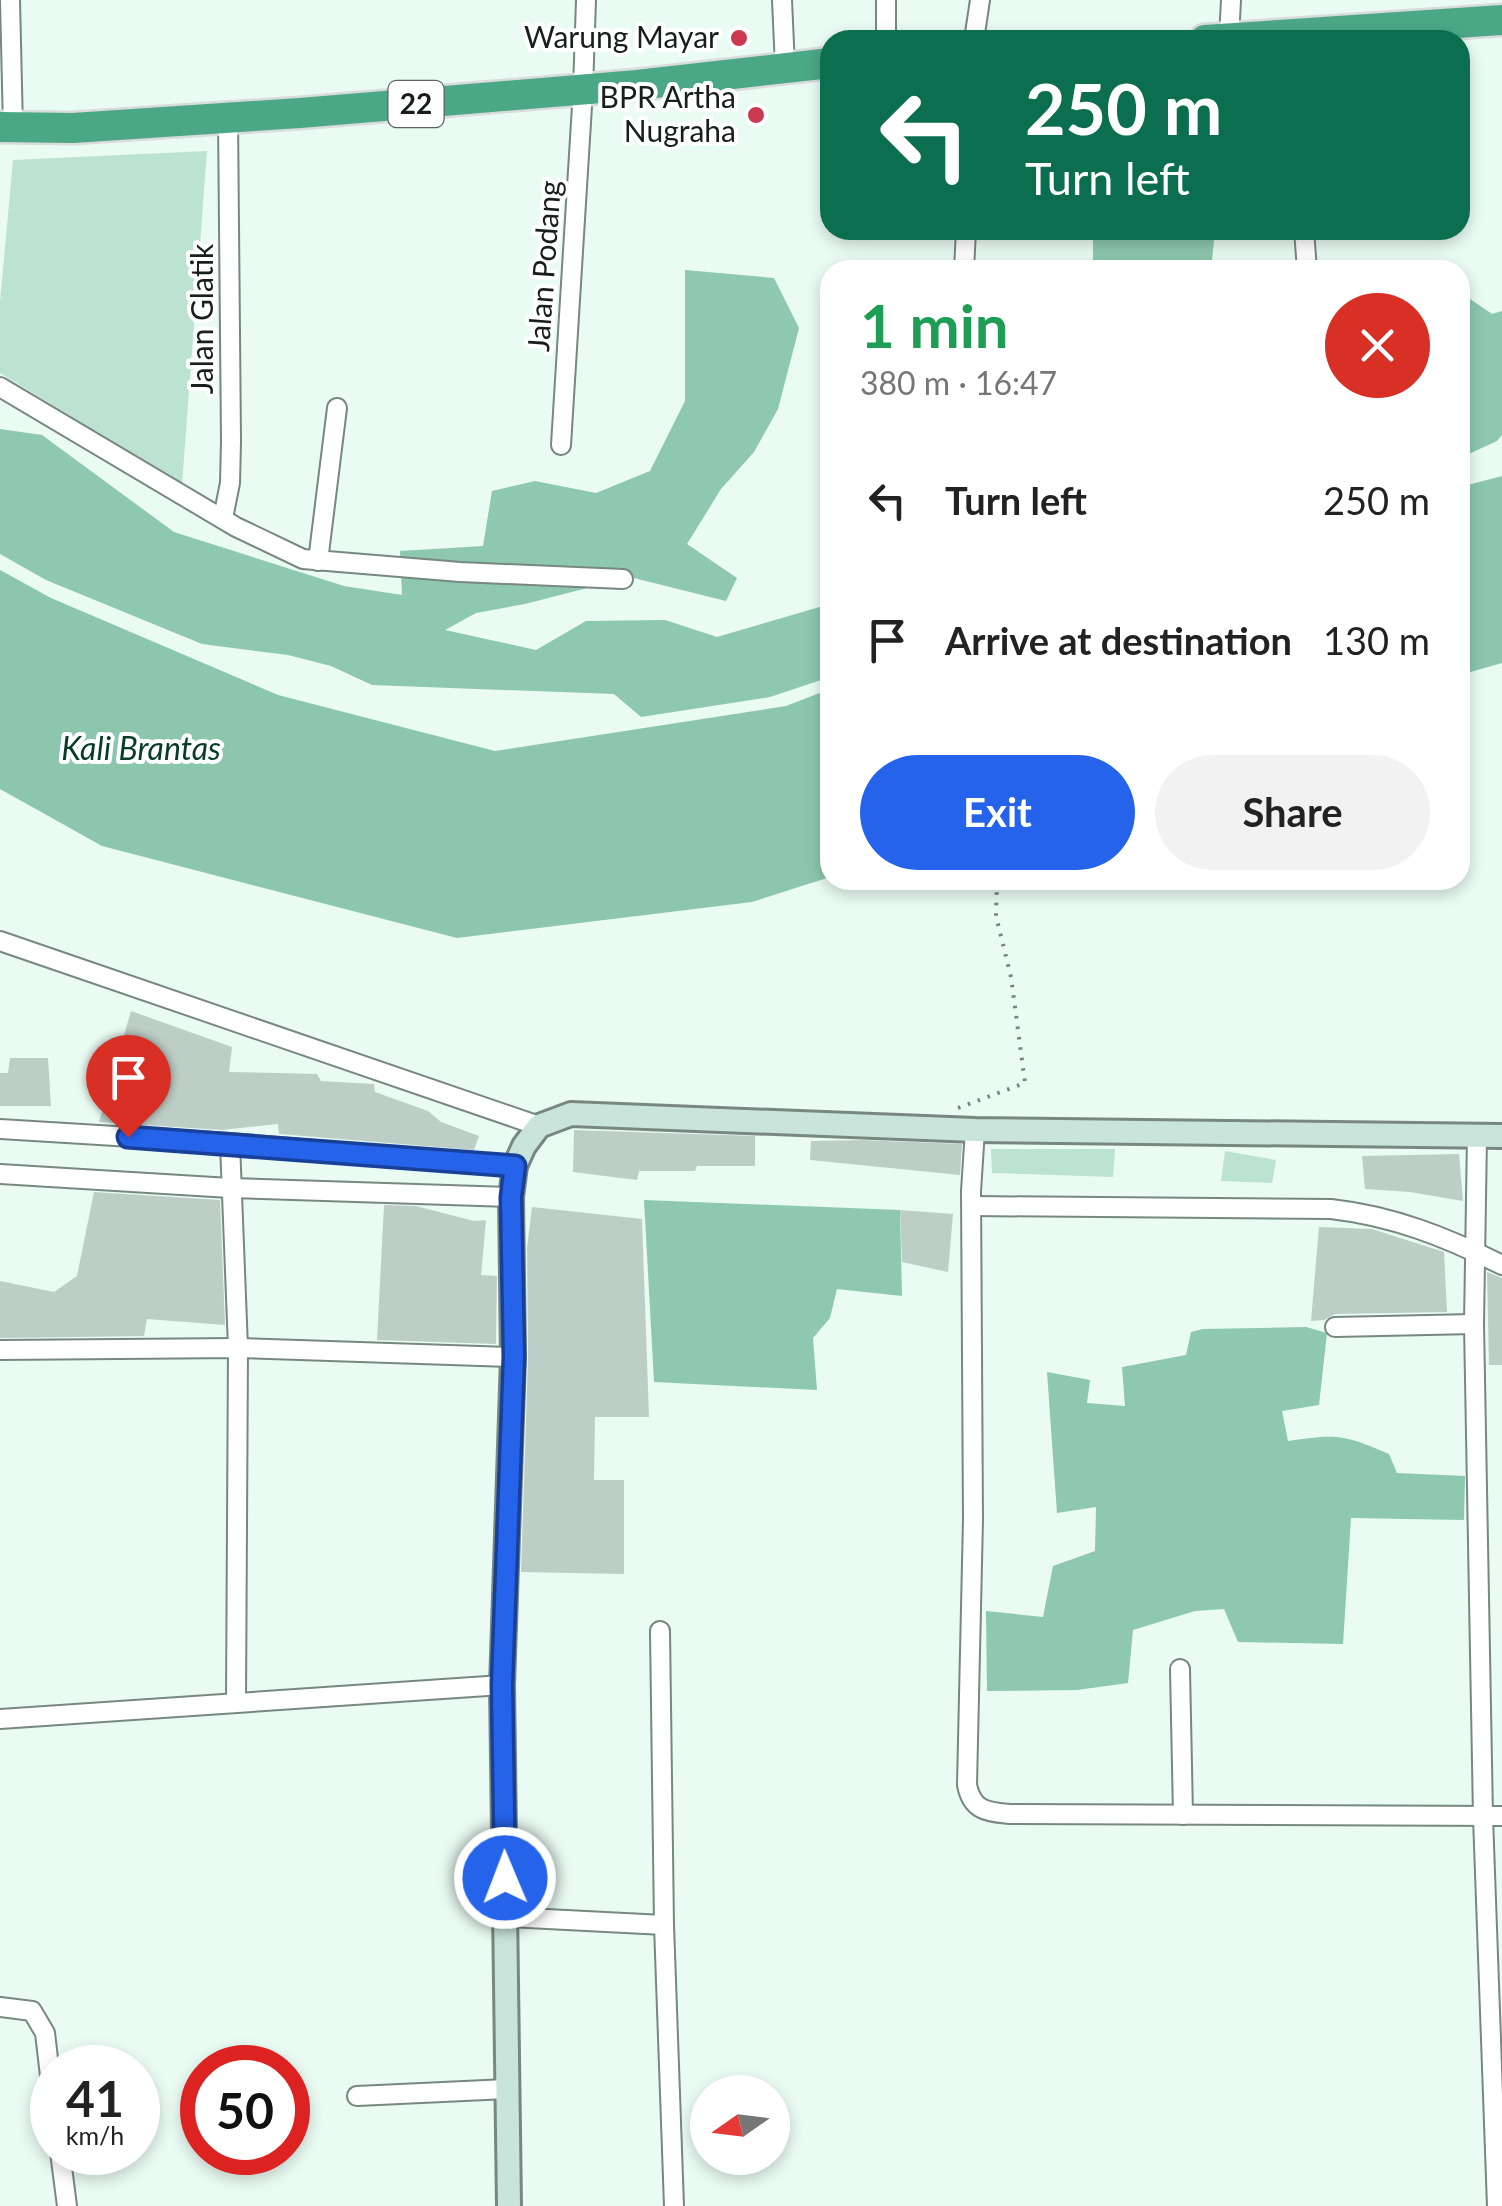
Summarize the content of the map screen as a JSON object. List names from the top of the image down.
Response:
{
  "streets": {
    "highway": ["22"],
    "street": ["Jalan Podang", "Jalan Glatik"]
  },
  "crossings": [
    ["22", "Jalan Podang"],
    ["22", "Jalan Glatik"]
  ],
  "water": ["Kali Brantas"],
  "places": ["Warung Mayar", "BPR Artha Nugraha"],
  "north": "left",
  "page": {
    "turn": ["250 m", "Turn left"],
    "heading": ["1 min", "380 m · 16:47"],
    "list": [
      {
        "name": "Turn left",
        "value": "250 m"
      },
      {
        "name": "Arrive at destination",
        "value": "130 m"
      }
    ],
    "buttons": ["Exit", "Share"],
    "speed": "41 km/h",
    "limit": "50"
  }
}
